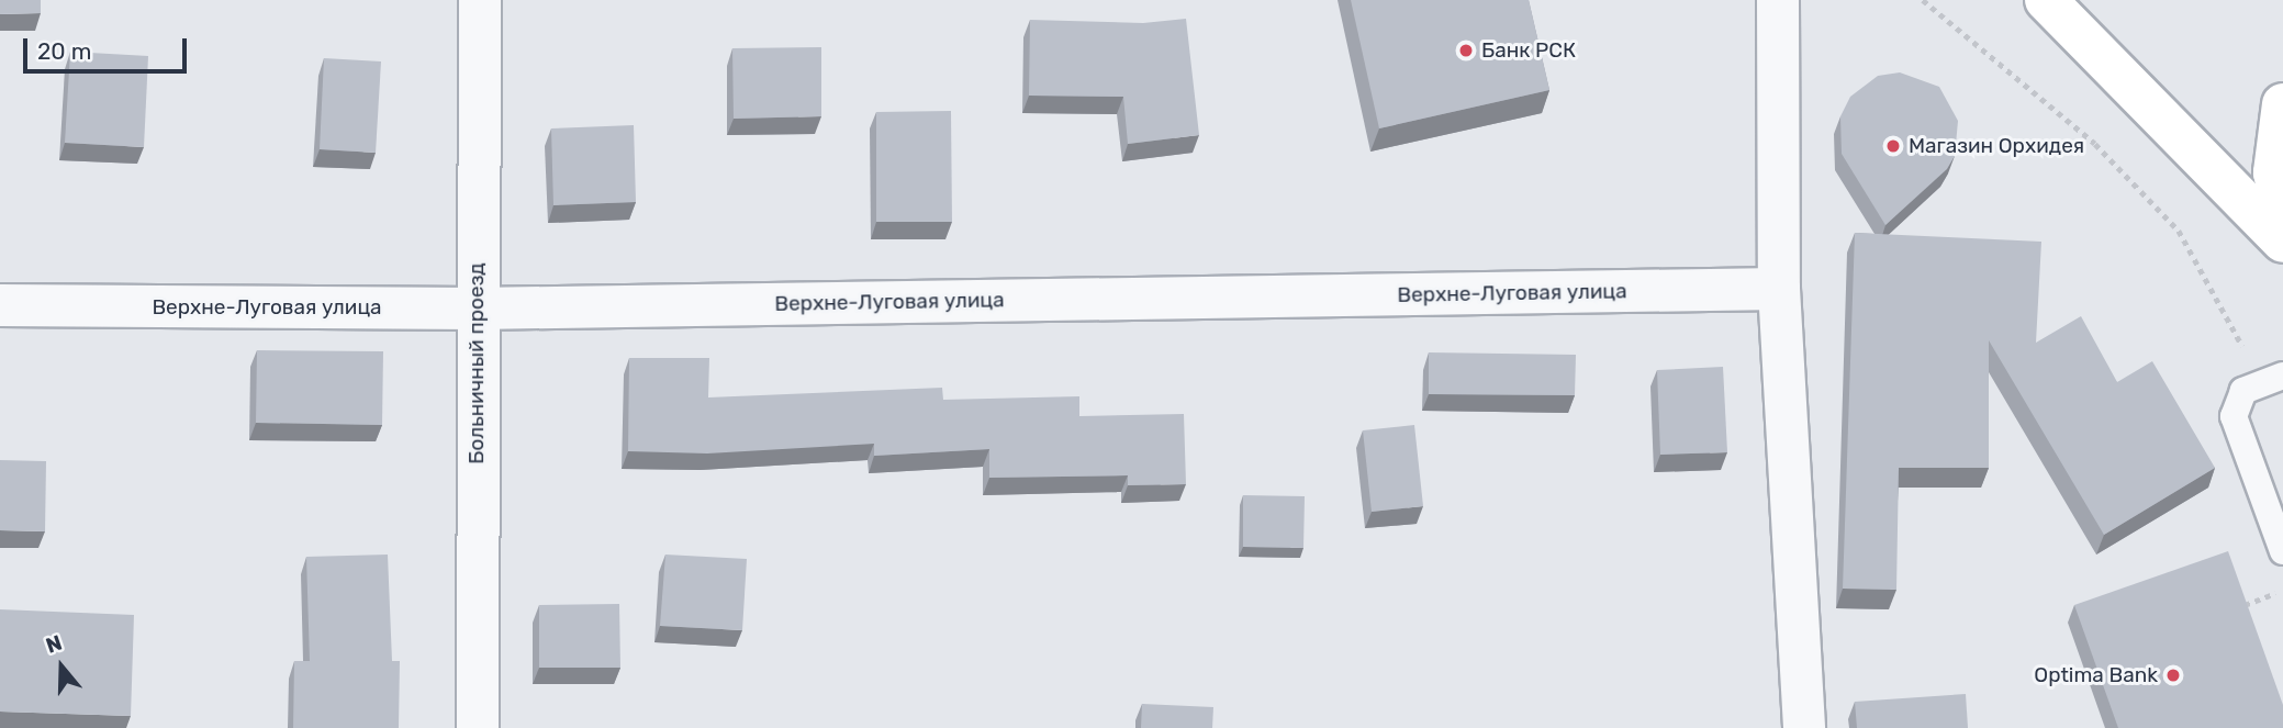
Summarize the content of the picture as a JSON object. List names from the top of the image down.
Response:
{
  "streets": {
    "street": ["Верхне-Луговая улица", "Больничный проезд"]
  },
  "crossings": [
    ["Верхне-Луговая улица", "Больничный проезд"]
  ],
  "places": ["Банк РСК", "Магазин Орхидея", "Optima Bank"],
  "scale_bar": "20 m",
  "north": "top"
}
